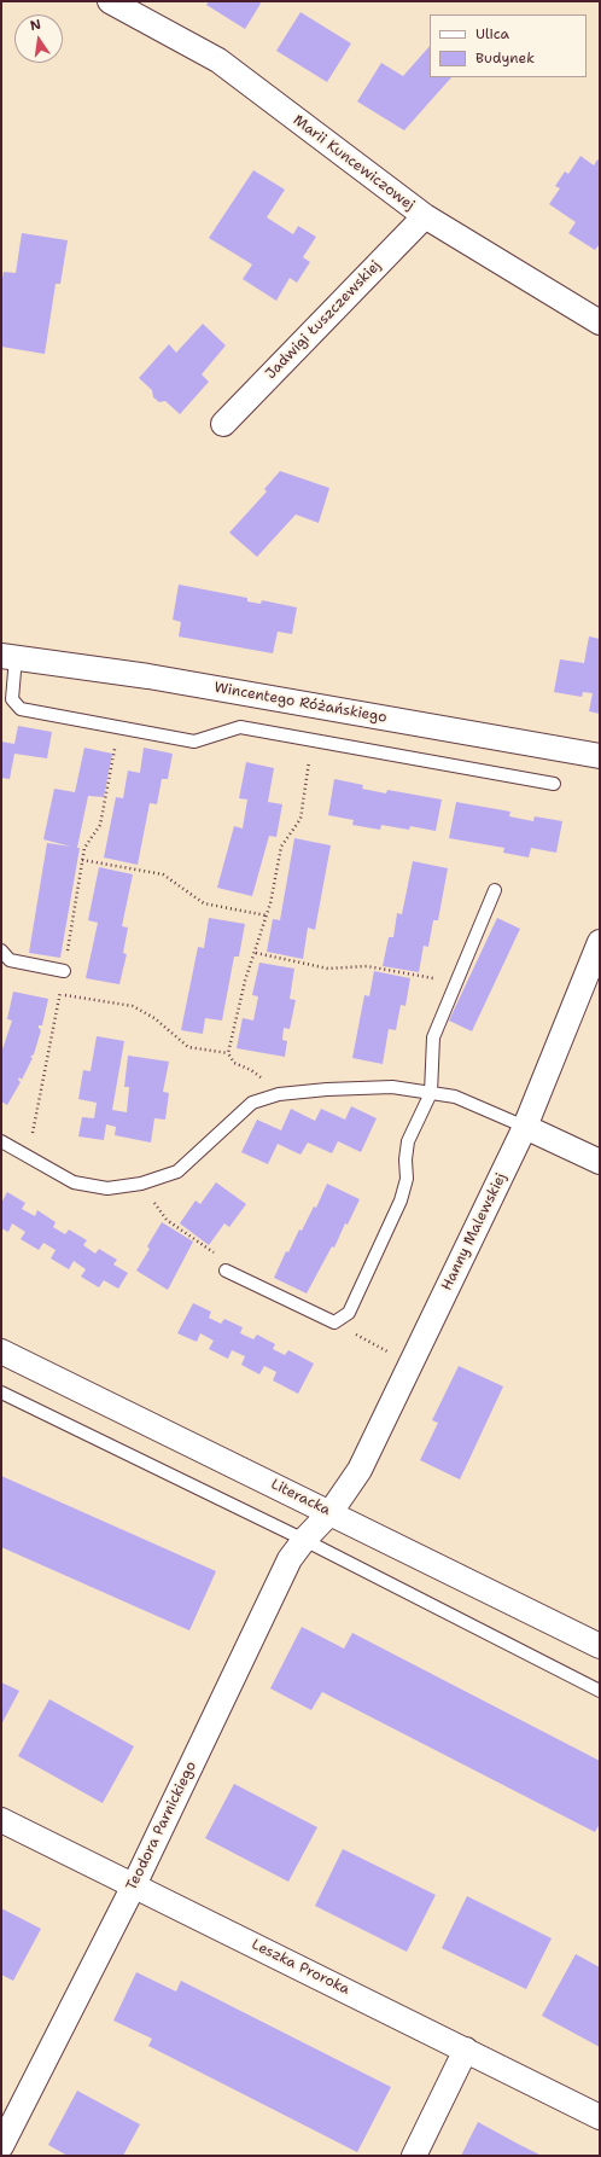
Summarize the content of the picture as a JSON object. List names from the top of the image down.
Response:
{
  "streets": {
    "street": [
      "Marii Kuncewiczowej",
      "Jadwigi Łuszczewskiej",
      "Wincentego Różańskiego",
      "Hanny Malewskiej",
      "Literacka",
      "Teodora Parnickiego",
      "Leszka Proroka"
    ]
  },
  "crossings": [
    ["Marii Kuncewiczowej", "Jadwigi Łuszczewskiej"],
    ["Hanny Malewskiej", "Literacka"],
    ["Hanny Malewskiej", "Teodora Parnickiego"],
    ["Literacka", "Teodora Parnickiego"],
    ["Teodora Parnickiego", "Leszka Proroka"]
  ],
  "legend": ["Ulica", "Budynek"],
  "north": "top"
}
